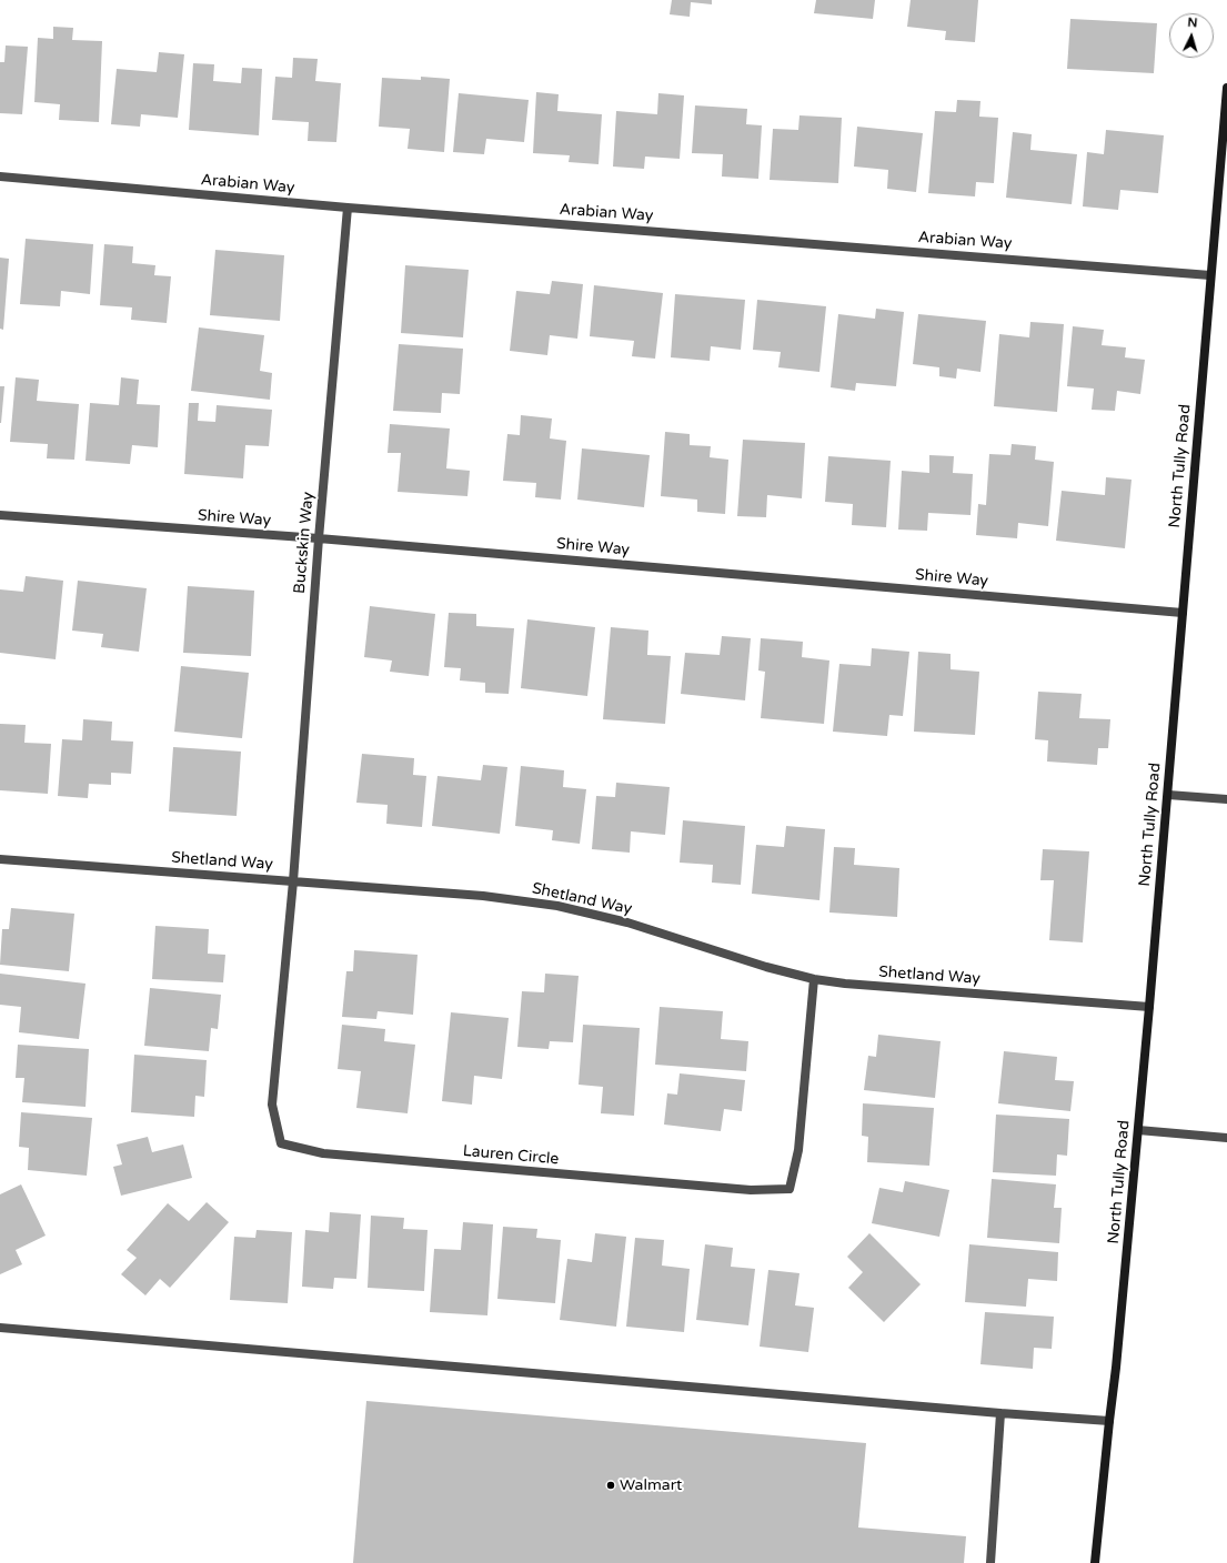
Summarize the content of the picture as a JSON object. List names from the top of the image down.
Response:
{
  "streets": {
    "street": [
      "Arabian Way",
      "North Tully Road",
      "Shire Way",
      "Buckskin Way",
      "Shetland Way",
      "Lauren Circle"
    ]
  },
  "crossings": [
    ["Arabian Way", "North Tully Road"],
    ["Arabian Way", "Buckskin Way"],
    ["North Tully Road", "Shire Way"],
    ["North Tully Road", "Shetland Way"],
    ["Shire Way", "Buckskin Way"],
    ["Buckskin Way", "Shetland Way"],
    ["Buckskin Way", "Lauren Circle"],
    ["Shetland Way", "Lauren Circle"]
  ],
  "places": ["Walmart"],
  "north": "top"
}
